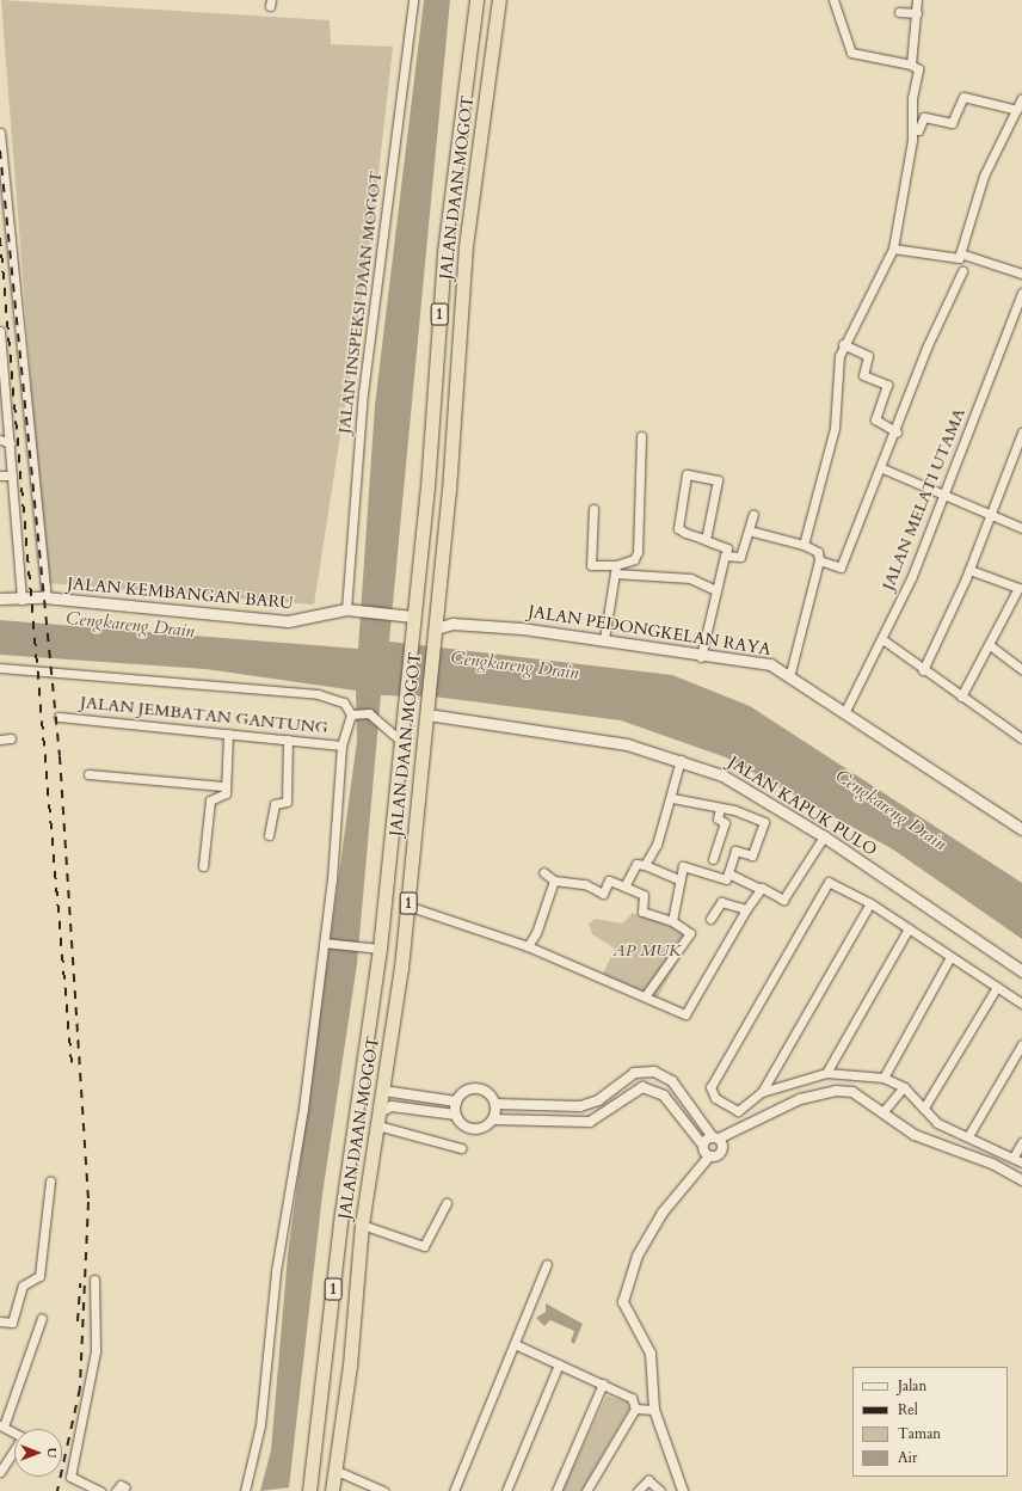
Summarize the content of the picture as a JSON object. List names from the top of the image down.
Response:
{
  "streets": {
    "highway": ["JALAN DAAN MOGOT", "1"],
    "main road": ["JALAN KEMBANGAN BARU", "JALAN PEDONGKELAN RAYA", "JALAN KAPUK PULO"],
    "street": ["JALAN INSPEKSI DAAN MOGOT", "JALAN MELATI UTAMA", "JALAN JEMBATAN GANTUNG"]
  },
  "crossings": [
    ["JALAN DAAN MOGOT", "JALAN KEMBANGAN BARU"],
    ["JALAN DAAN MOGOT", "JALAN PEDONGKELAN RAYA"],
    ["JALAN DAAN MOGOT", "JALAN JEMBATAN GANTUNG"],
    ["JALAN DAAN MOGOT", "JALAN KAPUK PULO"],
    ["JALAN INSPEKSI DAAN MOGOT", "JALAN KEMBANGAN BARU"],
    ["JALAN MELATI UTAMA", "JALAN PEDONGKELAN RAYA"]
  ],
  "water": ["Cengkareng Drain"],
  "parks": ["AP MUK"],
  "legend": [
    "Jalan",
    "Rel",
    "Taman",
    "Air"
  ],
  "north": "right"
}
